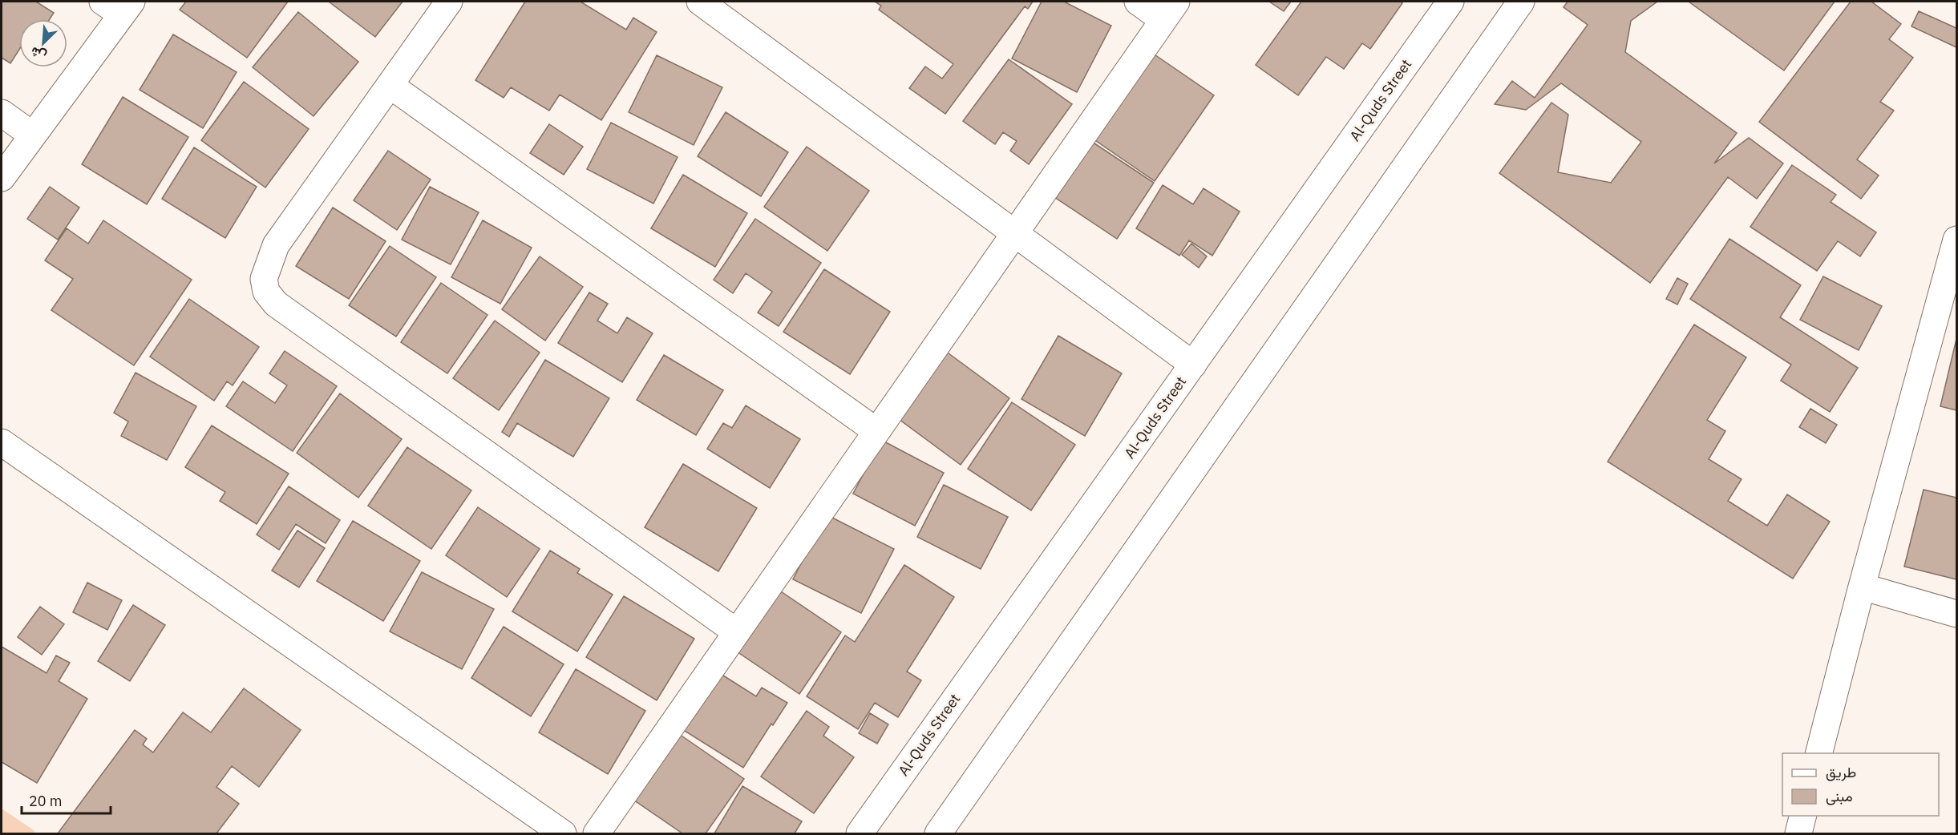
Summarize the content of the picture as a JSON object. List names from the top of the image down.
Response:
{
  "streets": {
    "street": ["Al-Quds Street"]
  },
  "legend": ["طريق", "مبنى"],
  "scale_bar": "20 m",
  "north": "bottom left"
}
